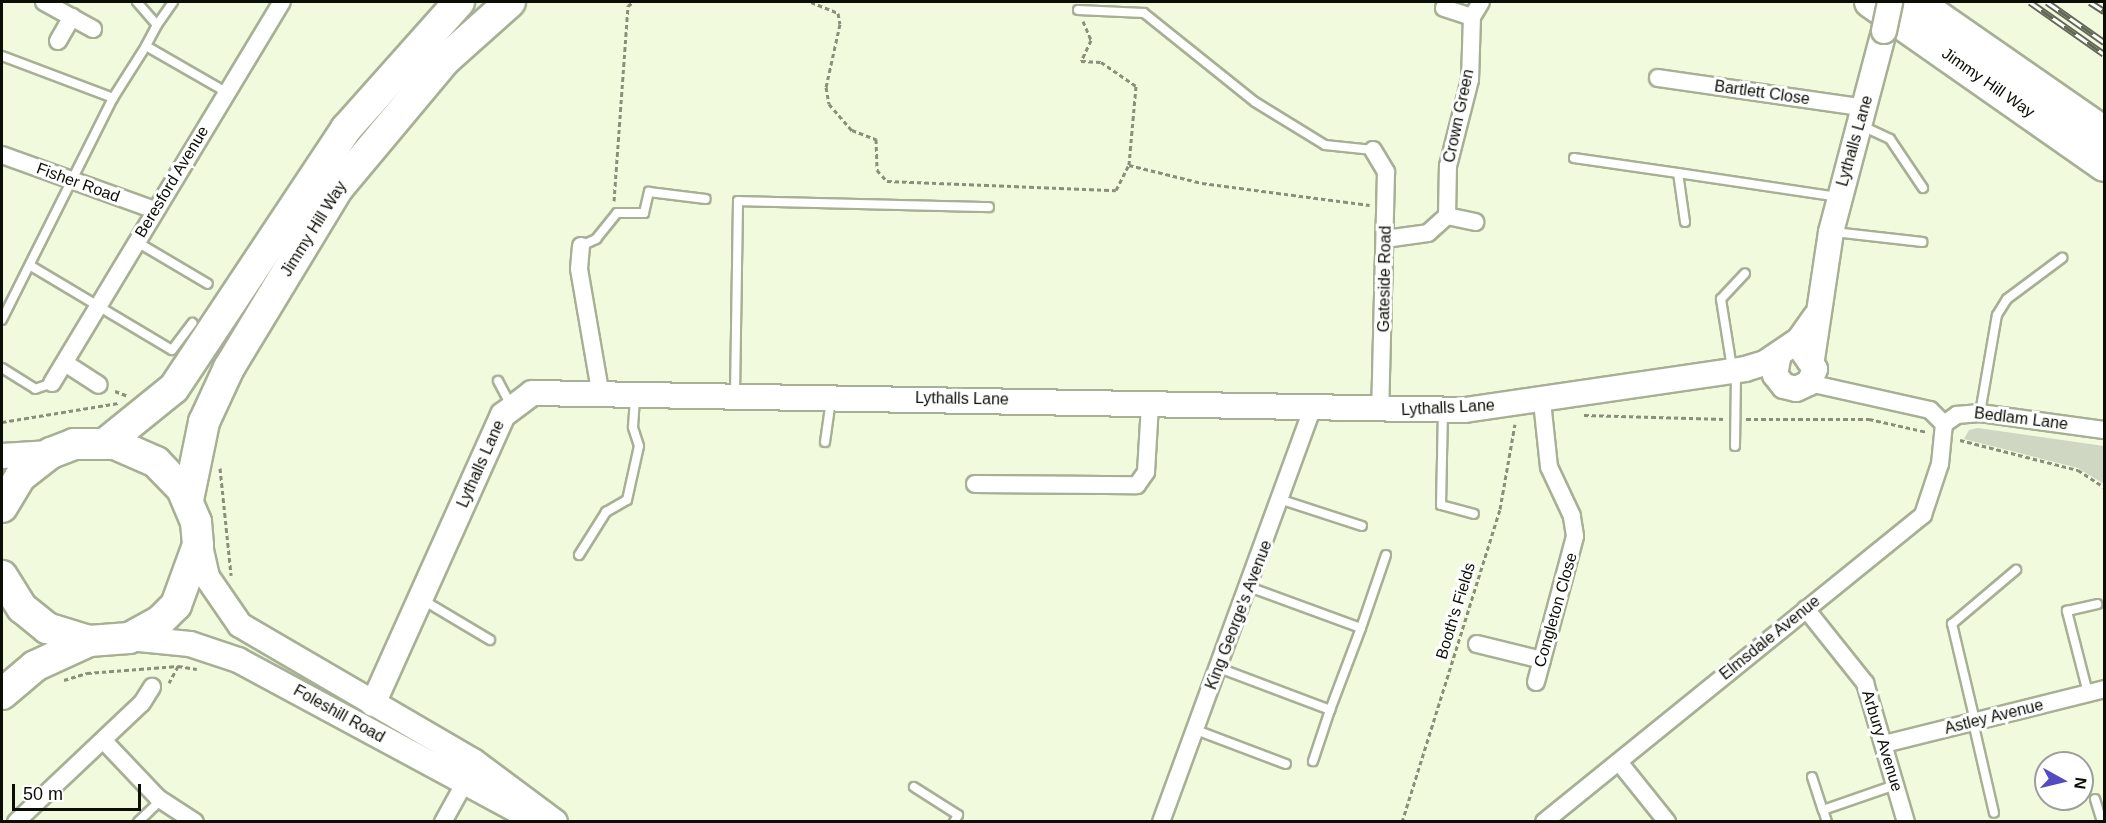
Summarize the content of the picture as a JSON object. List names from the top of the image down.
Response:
{
  "streets": {
    "highway": ["Jimmy Hill Way"],
    "street": [
      "Bartlett Close",
      "Crown Green",
      "Lythalls Lane",
      "Beresford Avenue",
      "Fisher Road",
      "Gateside Road",
      "Bedlam Lane",
      "Congleton Close",
      "King George's Avenue",
      "Elmsdale Avenue",
      "Foleshill Road",
      "Astley Avenue",
      "Arbury Avenue"
    ],
    "path": ["Booth's Fields"]
  },
  "crossings": [
    ["Bartlett Close", "Lythalls Lane"],
    ["Lythalls Lane", "Gateside Road"],
    ["Lythalls Lane", "Congleton Close"],
    ["Lythalls Lane", "Booth's Fields"],
    ["Lythalls Lane", "King George's Avenue"],
    ["Lythalls Lane", "Foleshill Road"],
    ["Beresford Avenue", "Fisher Road"],
    ["Bedlam Lane", "Elmsdale Avenue"],
    ["Elmsdale Avenue", "Arbury Avenue"],
    ["Astley Avenue", "Arbury Avenue"]
  ],
  "scale_bar": "50 m",
  "north": "right"
}
